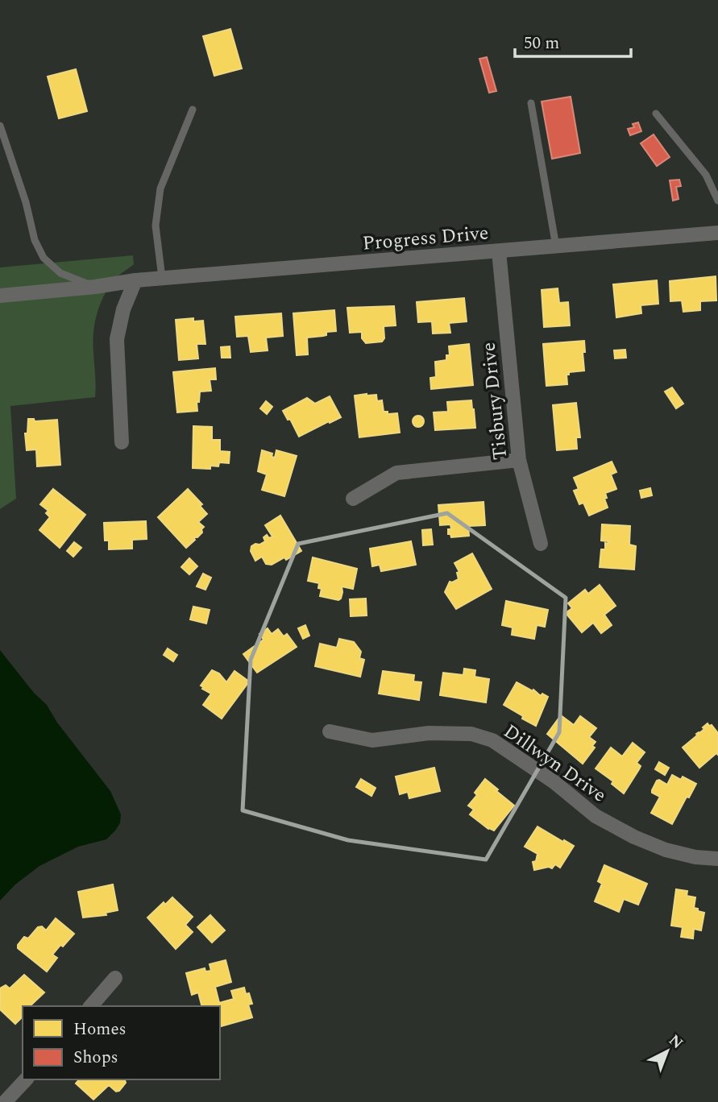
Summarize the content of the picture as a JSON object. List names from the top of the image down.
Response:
{
  "streets": {
    "street": ["Progress Drive", "Tisbury Drive", "Dillwyn Drive"]
  },
  "crossings": [
    ["Progress Drive", "Tisbury Drive"]
  ],
  "legend": ["Homes", "Shops"],
  "scale_bar": "50 m",
  "north": "top right"
}
